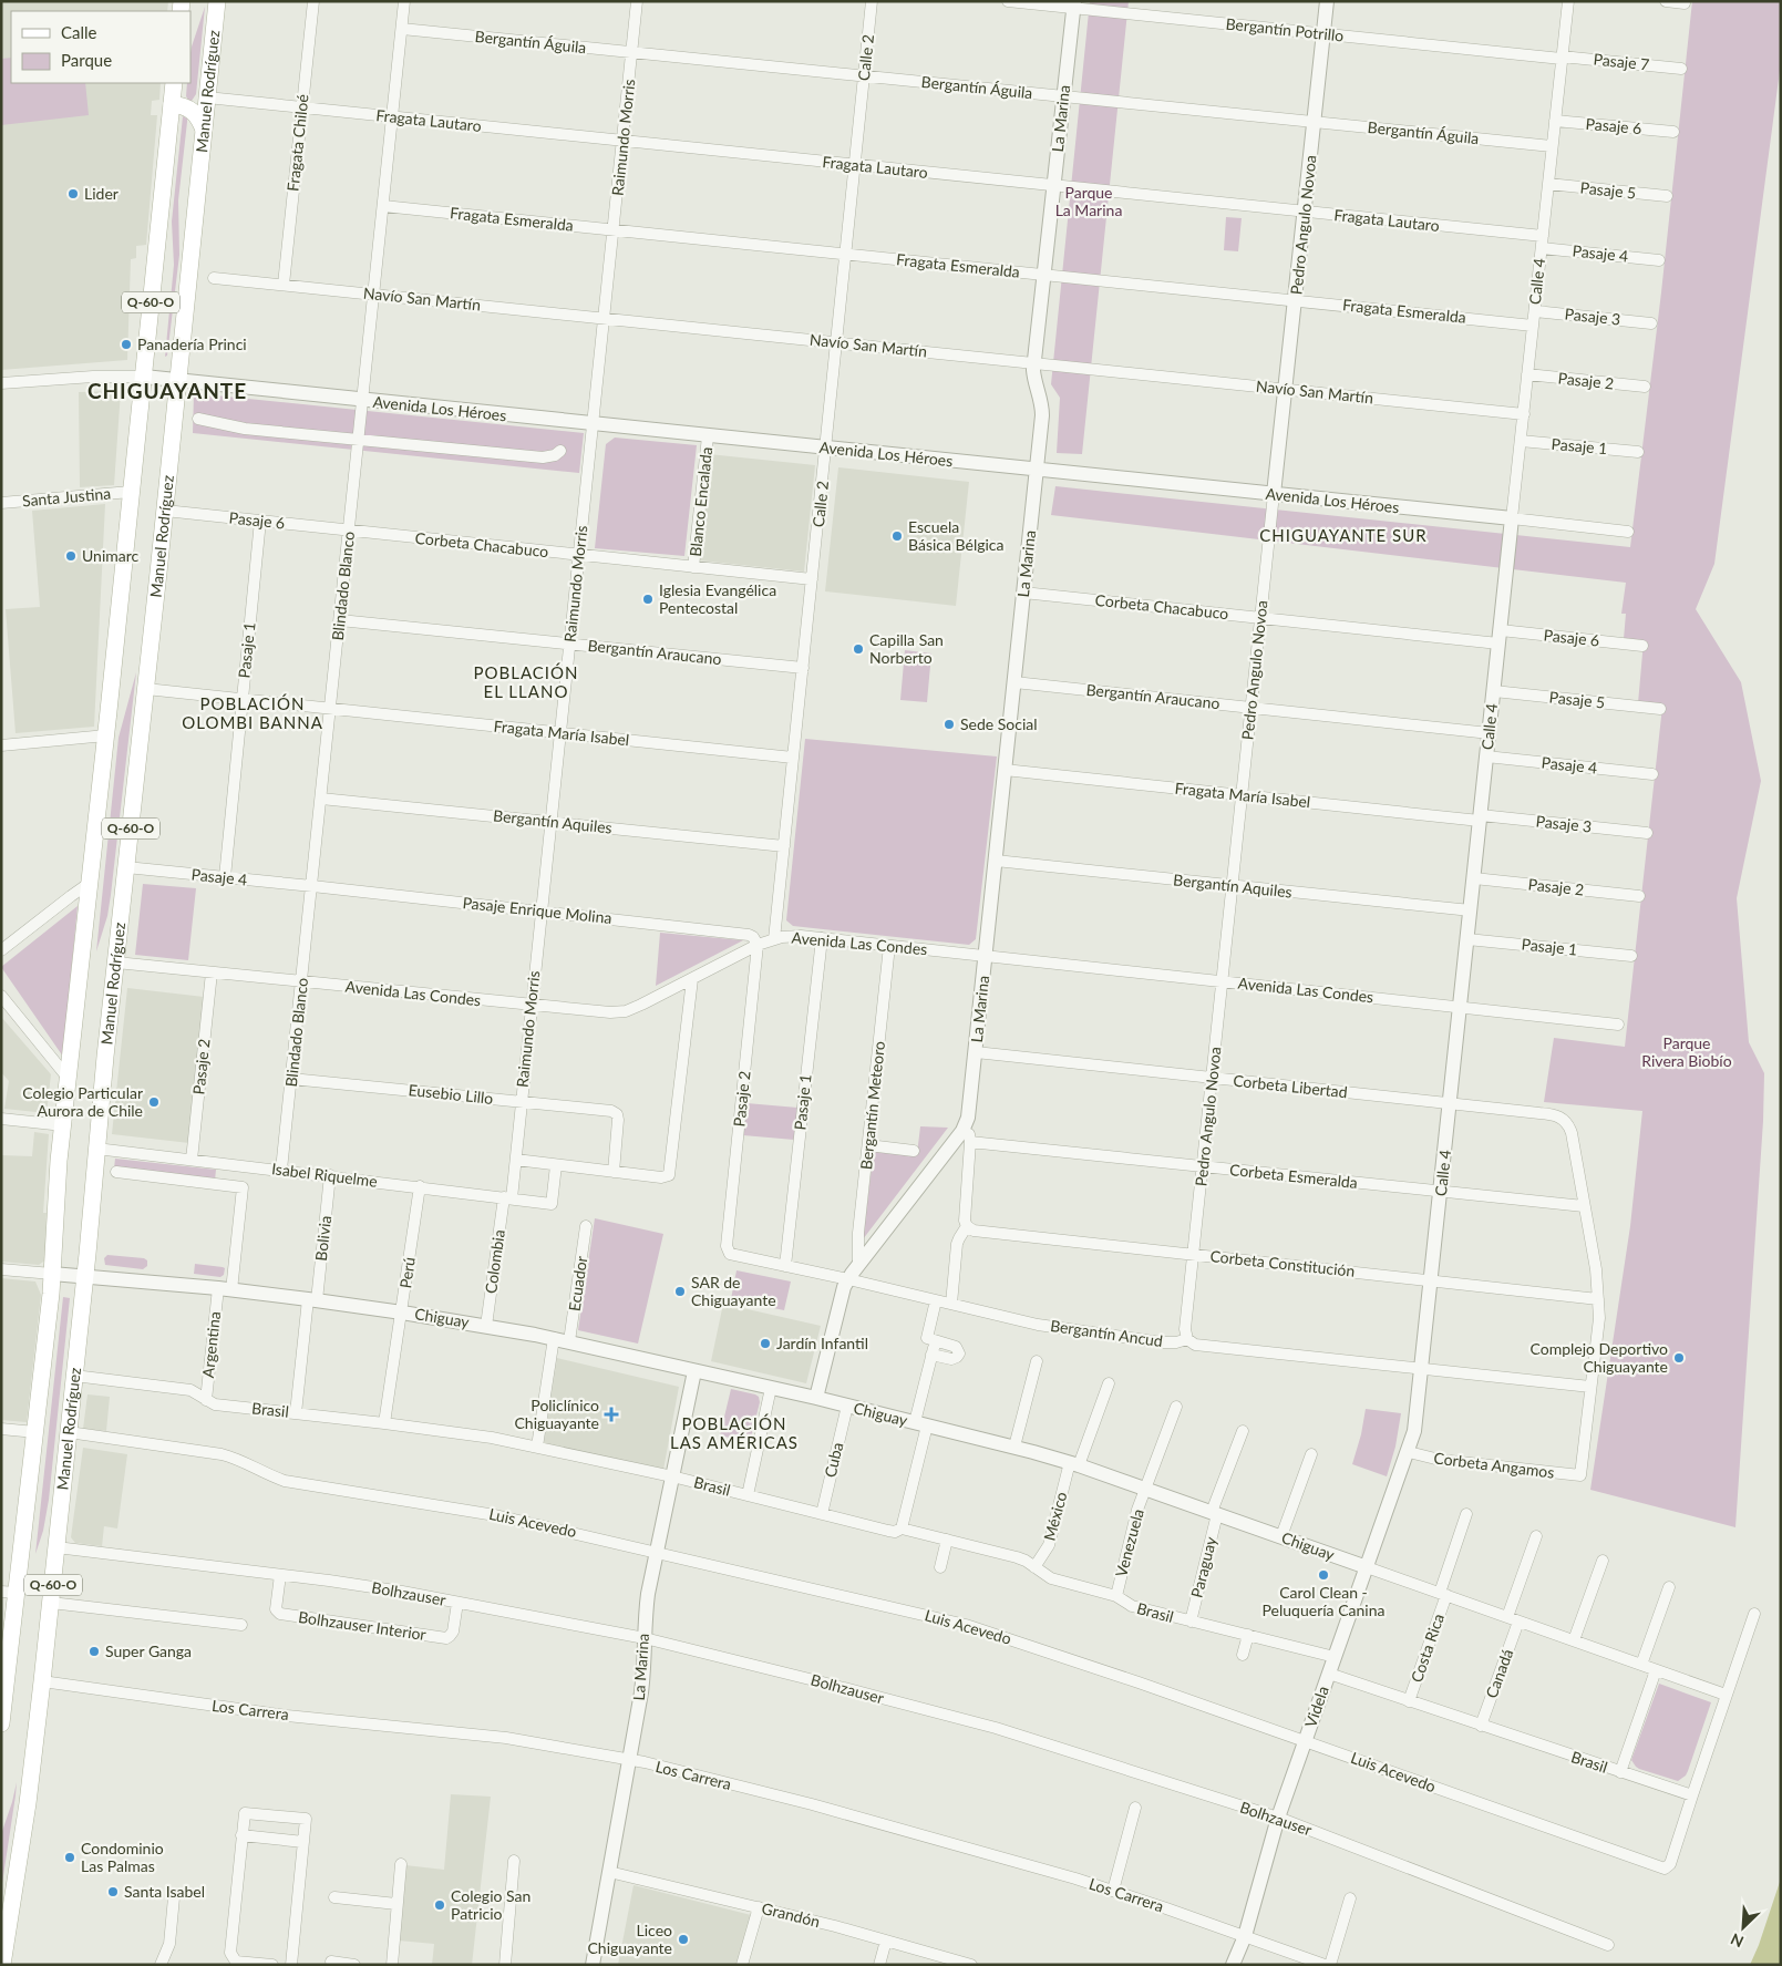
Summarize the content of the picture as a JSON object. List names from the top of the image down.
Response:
{
  "streets": {
    "main road": ["Manuel Rodríguez", "Q-60-O"],
    "street": [
      "Bergantín Potrillo",
      "Bergantín Águila",
      "Calle 2",
      "Pasaje 7",
      "La Marina",
      "Fragata Lautaro",
      "Pasaje 6",
      "Raimundo Morris",
      "Fragata Chiloé",
      "Pasaje 5",
      "Fragata Esmeralda",
      "Pedro Angulo Novoa",
      "Pasaje 4",
      "Calle 4",
      "Navío San Martín",
      "Pasaje 3",
      "Pasaje 2",
      "Avenida Los Héroes",
      "Pasaje 1",
      "Santa Justina",
      "Blanco Encalada",
      "Corbeta Chacabuco",
      "Blindado Blanco",
      "Bergantín Araucano",
      "Fragata María Isabel",
      "Bergantín Aquiles",
      "Pasaje Enrique Molina",
      "Avenida Las Condes",
      "Corbeta Libertad",
      "Eusebio Lillo",
      "Bergantín Meteoro",
      "Isabel Riquelme",
      "Corbeta Esmeralda",
      "Bolivia",
      "Colombia",
      "Corbeta Constitución",
      "Perú",
      "Ecuador",
      "Chiguay",
      "Bergantín Ancud",
      "Argentina",
      "Brasil",
      "Cuba",
      "Corbeta Angamos",
      "México",
      "Luis Acevedo",
      "Venezuela",
      "Paraguay",
      "Bolhzauser",
      "Bolhzauser Interior",
      "Costa Rica",
      "Canadá",
      "Videla",
      "Los Carrera",
      "Grandón"
    ]
  },
  "crossings": [
    ["Bergantín Potrillo", "Pasaje 7"],
    ["Bergantín Potrillo", "La Marina"],
    ["Bergantín Potrillo", "Pedro Angulo Novoa"],
    ["Bergantín Potrillo", "Calle 4"],
    ["Bergantín Águila", "Calle 2"],
    ["Bergantín Águila", "La Marina"],
    ["Bergantín Águila", "Raimundo Morris"],
    ["Bergantín Águila", "Pedro Angulo Novoa"],
    ["Bergantín Águila", "Calle 4"],
    ["Bergantín Águila", "Blindado Blanco"],
    ["Calle 2", "Fragata Lautaro"],
    ["Calle 2", "Fragata Esmeralda"],
    ["Calle 2", "Navío San Martín"],
    ["Calle 2", "Avenida Los Héroes"],
    ["Calle 2", "Corbeta Chacabuco"],
    ["Calle 2", "Bergantín Araucano"],
    ["Calle 2", "Fragata María Isabel"],
    ["Calle 2", "Bergantín Aquiles"],
    ["Calle 2", "Avenida Las Condes"],
    ["Pasaje 7", "Calle 4"],
    ["Manuel Rodríguez", "Fragata Lautaro"],
    ["Manuel Rodríguez", "Pasaje 6"],
    ["Manuel Rodríguez", "Pasaje 4"],
    ["Manuel Rodríguez", "Avenida Los Héroes"],
    ["Manuel Rodríguez", "Avenida Las Condes"],
    ["Manuel Rodríguez", "Isabel Riquelme"],
    ["Manuel Rodríguez", "Chiguay"],
    ["Manuel Rodríguez", "Brasil"],
    ["Manuel Rodríguez", "Luis Acevedo"],
    ["Manuel Rodríguez", "Bolhzauser"],
    ["Manuel Rodríguez", "Los Carrera"],
    ["La Marina", "Fragata Lautaro"],
    ["La Marina", "Fragata Esmeralda"],
    ["La Marina", "Navío San Martín"],
    ["La Marina", "Avenida Los Héroes"],
    ["La Marina", "Corbeta Chacabuco"],
    ["La Marina", "Bergantín Araucano"],
    ["La Marina", "Fragata María Isabel"],
    ["La Marina", "Bergantín Aquiles"],
    ["La Marina", "Avenida Las Condes"],
    ["La Marina", "Corbeta Libertad"],
    ["La Marina", "Bergantín Meteoro"],
    ["La Marina", "Corbeta Esmeralda"],
    ["La Marina", "Corbeta Constitución"],
    ["La Marina", "Chiguay"],
    ["La Marina", "Bergantín Ancud"],
    ["La Marina", "Brasil"],
    ["La Marina", "Luis Acevedo"],
    ["La Marina", "Bolhzauser"],
    ["La Marina", "Los Carrera"],
    ["La Marina", "Grandón"],
    ["Fragata Lautaro", "Raimundo Morris"],
    ["Fragata Lautaro", "Fragata Chiloé"],
    ["Fragata Lautaro", "Pedro Angulo Novoa"],
    ["Fragata Lautaro", "Pasaje 4"],
    ["Fragata Lautaro", "Calle 4"],
    ["Fragata Lautaro", "Blindado Blanco"],
    ["Pasaje 6", "Calle 4"],
    ["Pasaje 6", "Pasaje 1"],
    ["Pasaje 6", "Corbeta Chacabuco"],
    ["Pasaje 6", "Blindado Blanco"],
    ["Raimundo Morris", "Fragata Esmeralda"],
    ["Raimundo Morris", "Navío San Martín"],
    ["Raimundo Morris", "Avenida Los Héroes"],
    ["Raimundo Morris", "Corbeta Chacabuco"],
    ["Raimundo Morris", "Bergantín Araucano"],
    ["Raimundo Morris", "Fragata María Isabel"],
    ["Raimundo Morris", "Bergantín Aquiles"],
    ["Raimundo Morris", "Pasaje Enrique Molina"],
    ["Raimundo Morris", "Avenida Las Condes"],
    ["Raimundo Morris", "Eusebio Lillo"],
    ["Raimundo Morris", "Isabel Riquelme"],
    ["Raimundo Morris", "Colombia"],
    ["Fragata Chiloé", "Navío San Martín"],
    ["Pasaje 5", "Calle 4"],
    ["Fragata Esmeralda", "Pedro Angulo Novoa"],
    ["Fragata Esmeralda", "Calle 4"],
    ["Fragata Esmeralda", "Blindado Blanco"],
    ["Pedro Angulo Novoa", "Navío San Martín"],
    ["Pedro Angulo Novoa", "Avenida Los Héroes"],
    ["Pedro Angulo Novoa", "Corbeta Chacabuco"],
    ["Pedro Angulo Novoa", "Bergantín Araucano"],
    ["Pedro Angulo Novoa", "Fragata María Isabel"],
    ["Pedro Angulo Novoa", "Bergantín Aquiles"],
    ["Pedro Angulo Novoa", "Avenida Las Condes"],
    ["Pedro Angulo Novoa", "Corbeta Libertad"],
    ["Pedro Angulo Novoa", "Corbeta Esmeralda"],
    ["Pedro Angulo Novoa", "Corbeta Constitución"],
    ["Pedro Angulo Novoa", "Bergantín Ancud"],
    ["Pasaje 4", "Calle 4"],
    ["Pasaje 4", "Pasaje 1"],
    ["Pasaje 4", "Blindado Blanco"],
    ["Pasaje 4", "Pasaje Enrique Molina"],
    ["Calle 4", "Navío San Martín"],
    ["Calle 4", "Pasaje 3"],
    ["Calle 4", "Pasaje 2"],
    ["Calle 4", "Avenida Los Héroes"],
    ["Calle 4", "Pasaje 1"],
    ["Calle 4", "Corbeta Chacabuco"],
    ["Calle 4", "Bergantín Araucano"],
    ["Calle 4", "Fragata María Isabel"],
    ["Calle 4", "Bergantín Aquiles"],
    ["Calle 4", "Avenida Las Condes"],
    ["Calle 4", "Corbeta Libertad"],
    ["Calle 4", "Corbeta Esmeralda"],
    ["Calle 4", "Corbeta Constitución"],
    ["Calle 4", "Bergantín Ancud"],
    ["Calle 4", "Corbeta Angamos"],
    ["Calle 4", "Videla"],
    ["Navío San Martín", "Blindado Blanco"],
    ["Q-60-O", "Avenida Los Héroes"],
    ["Q-60-O", "Santa Justina"],
    ["Q-60-O", "Chiguay"],
    ["Pasaje 3", "Fragata María Isabel"],
    ["Pasaje 2", "Pasaje Enrique Molina"],
    ["Pasaje 2", "Avenida Las Condes"],
    ["Pasaje 2", "Isabel Riquelme"],
    ["Pasaje 2", "Bergantín Ancud"],
    ["Avenida Los Héroes", "Blanco Encalada"],
    ["Avenida Los Héroes", "Blindado Blanco"],
    ["Pasaje 1", "Avenida Las Condes"],
    ["Pasaje 1", "Bergantín Ancud"],
    ["Blanco Encalada", "Corbeta Chacabuco"],
    ["Corbeta Chacabuco", "Blindado Blanco"],
    ["Blindado Blanco", "Bergantín Araucano"],
    ["Blindado Blanco", "Fragata María Isabel"],
    ["Blindado Blanco", "Bergantín Aquiles"],
    ["Blindado Blanco", "Pasaje Enrique Molina"],
    ["Blindado Blanco", "Avenida Las Condes"],
    ["Blindado Blanco", "Eusebio Lillo"],
    ["Blindado Blanco", "Isabel Riquelme"],
    ["Pasaje Enrique Molina", "Avenida Las Condes"],
    ["Avenida Las Condes", "Bergantín Meteoro"],
    ["Corbeta Libertad", "Corbeta Esmeralda"],
    ["Corbeta Libertad", "Corbeta Constitución"],
    ["Corbeta Libertad", "Bergantín Ancud"],
    ["Corbeta Libertad", "Corbeta Angamos"],
    ["Isabel Riquelme", "Bolivia"],
    ["Isabel Riquelme", "Colombia"],
    ["Isabel Riquelme", "Perú"],
    ["Bolivia", "Chiguay"],
    ["Bolivia", "Brasil"],
    ["Colombia", "Chiguay"],
    ["Perú", "Chiguay"],
    ["Perú", "Brasil"],
    ["Ecuador", "Chiguay"],
    ["Chiguay", "Argentina"],
    ["Chiguay", "Cuba"],
    ["Chiguay", "México"],
    ["Chiguay", "Luis Acevedo"],
    ["Chiguay", "Venezuela"],
    ["Chiguay", "Paraguay"],
    ["Chiguay", "Costa Rica"],
    ["Chiguay", "Canadá"],
    ["Chiguay", "Videla"],
    ["Argentina", "Brasil"],
    ["Brasil", "Cuba"],
    ["Brasil", "México"],
    ["Brasil", "Luis Acevedo"],
    ["Brasil", "Venezuela"],
    ["Brasil", "Paraguay"],
    ["Brasil", "Costa Rica"],
    ["Brasil", "Canadá"],
    ["Brasil", "Videla"],
    ["Corbeta Angamos", "Videla"],
    ["Luis Acevedo", "Videla"],
    ["Bolhzauser", "Bolhzauser Interior"],
    ["Bolhzauser", "Videla"],
    ["Videla", "Los Carrera"]
  ],
  "districts": [
    "CHIGUAYANTE",
    "CHIGUAYANTE SUR",
    "POBLACIÓN EL LLANO",
    "POBLACIÓN OLOMBI BANNA",
    "POBLACIÓN LAS AMÉRICAS"
  ],
  "parks": ["Parque La Marina", "Parque Rivera Biobío"],
  "places": {
    "other": [
      "Lider",
      "Panadería Princi",
      "Escuela Básica Bélgica",
      "Unimarc",
      "Iglesia Evangélica Pentecostal",
      "Capilla San Norberto",
      "Sede Social",
      "Colegio Particular Aurora de Chile",
      "SAR de Chiguayante",
      "Jardín Infantil",
      "Complejo Deportivo Chiguayante",
      "Carol Clean - Peluquería Canina",
      "Super Ganga",
      "Condominio Las Palmas",
      "Santa Isabel",
      "Colegio San Patricio",
      "Liceo Chiguayante"
    ],
    "health": ["Policlínico Chiguayante"]
  },
  "legend": ["Calle", "Parque"],
  "north": "bottom left"
}
